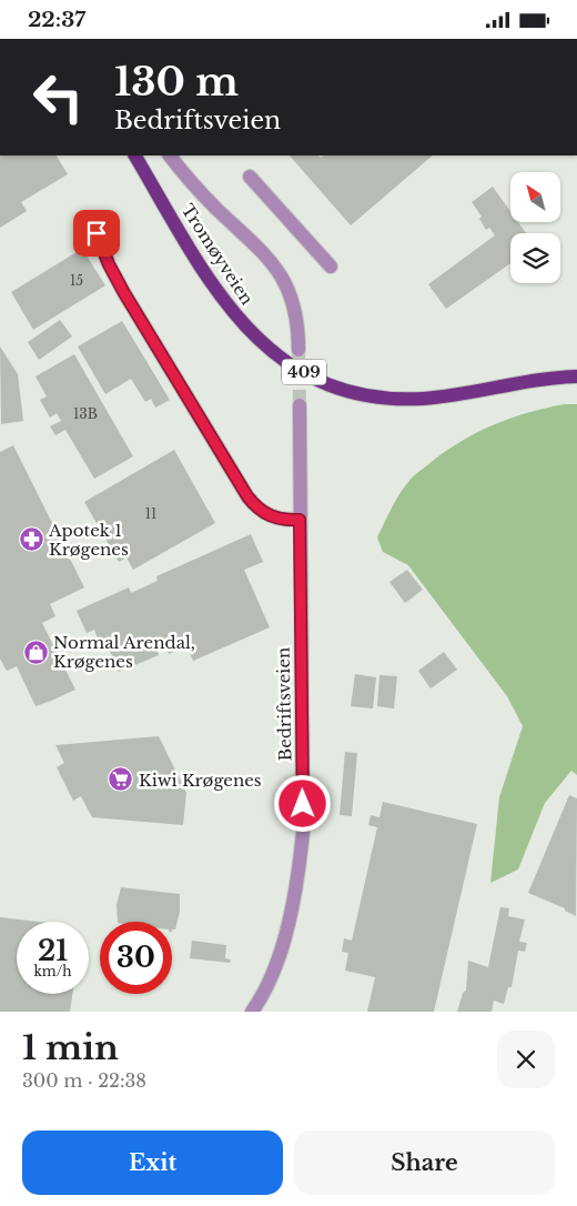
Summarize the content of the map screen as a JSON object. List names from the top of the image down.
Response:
{
  "streets": {
    "main road": ["Tromøyveien", "409"],
    "street": ["Bedriftsveien"]
  },
  "places": {
    "pharmacy": ["Apotek 1 Krøgenes"],
    "shop": ["Normal Arendal, Krøgenes"],
    "supermarket": ["Kiwi Krøgenes"]
  },
  "house_numbers": ["15", "13B", "11"],
  "north": "top left",
  "page": {
    "status": "22:37",
    "turn": ["130 m", "Bedriftsveien"],
    "speed": "21 km/h",
    "limit": "30",
    "heading": ["1 min", "300 m · 22:38"],
    "buttons": ["Exit", "Share"]
  }
}
